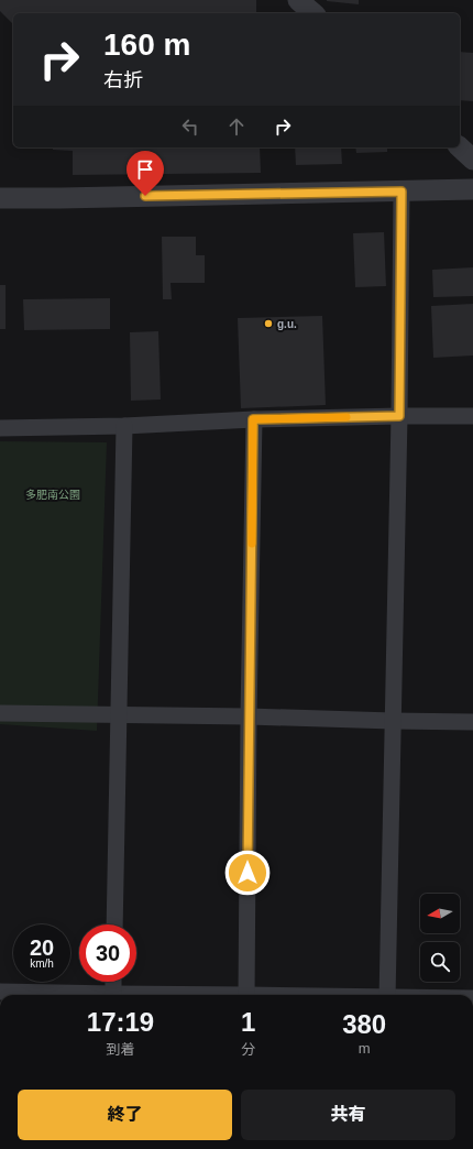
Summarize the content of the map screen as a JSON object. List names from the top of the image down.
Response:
{
  "parks": ["多肥南公園"],
  "places": ["g.u."],
  "north": "left",
  "page": {
    "turn": ["160 m", "右折"],
    "speed": "20 km/h",
    "limit": "30",
    "eta": [
      "17:19",
      "到着",
      "1",
      "分",
      "380",
      "m"
    ],
    "buttons": ["終了", "共有"]
  }
}
